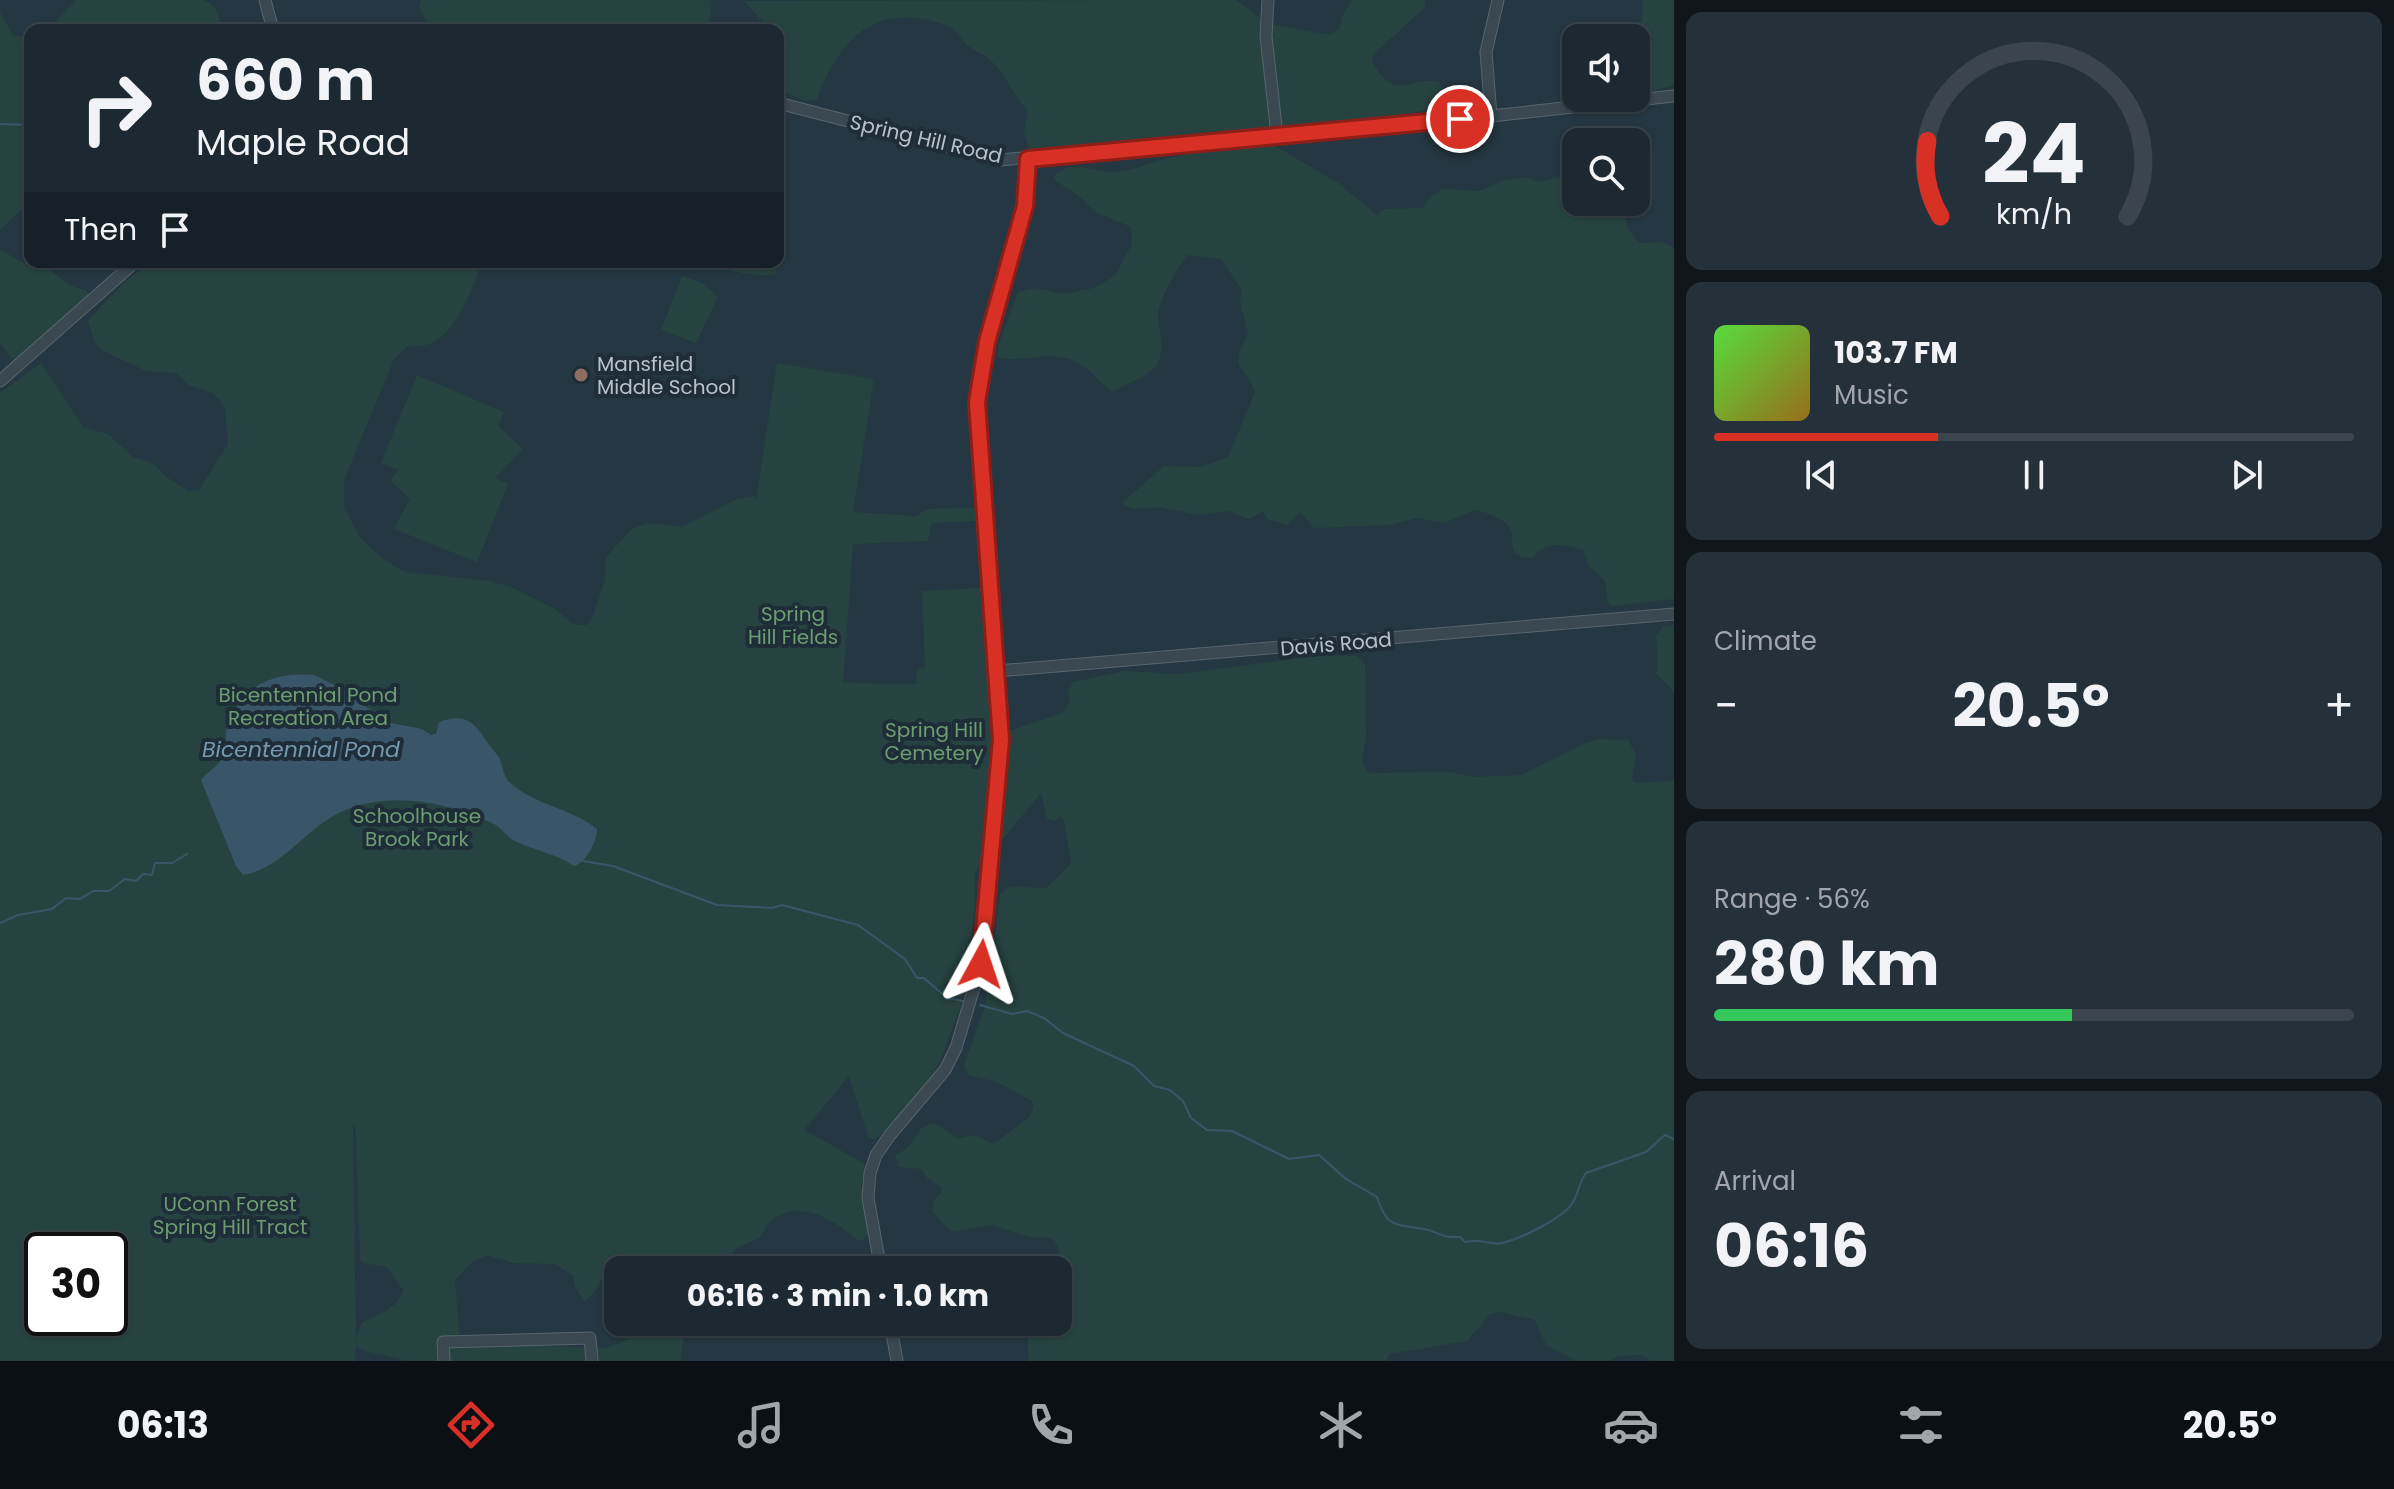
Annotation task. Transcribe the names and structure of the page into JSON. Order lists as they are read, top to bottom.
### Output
{
  "streets": {
    "street": ["Spring Hill Road", "Davis Road"]
  },
  "crossings": [
    ["Spring Hill Road", "Davis Road"]
  ],
  "water": ["Bicentennial Pond"],
  "parks": [
    "Spring Hill Fields",
    "Bicentennial Pond Recreation Area",
    "Spring Hill Cemetery",
    "Schoolhouse Brook Park",
    "UConn Forest Spring Hill Tract"
  ],
  "places": ["Mansfield Middle School"],
  "page": {
    "turn": ["660 m", "Maple Road"],
    "then": "Then",
    "song": ["103.7 FM", "Music"],
    "tile": [
      "Climate",
      ["Range · 56%", "280 km"],
      ["Arrival", "06:16"]
    ],
    "heat": ["−", "20.5°", "+"],
    "limit": "30",
    "trip": "06:16 · 3 min · 1.0 km",
    "tabs": ["06:13", "20.5°"],
    "gauge": ["24", "km/h"]
  }
}
